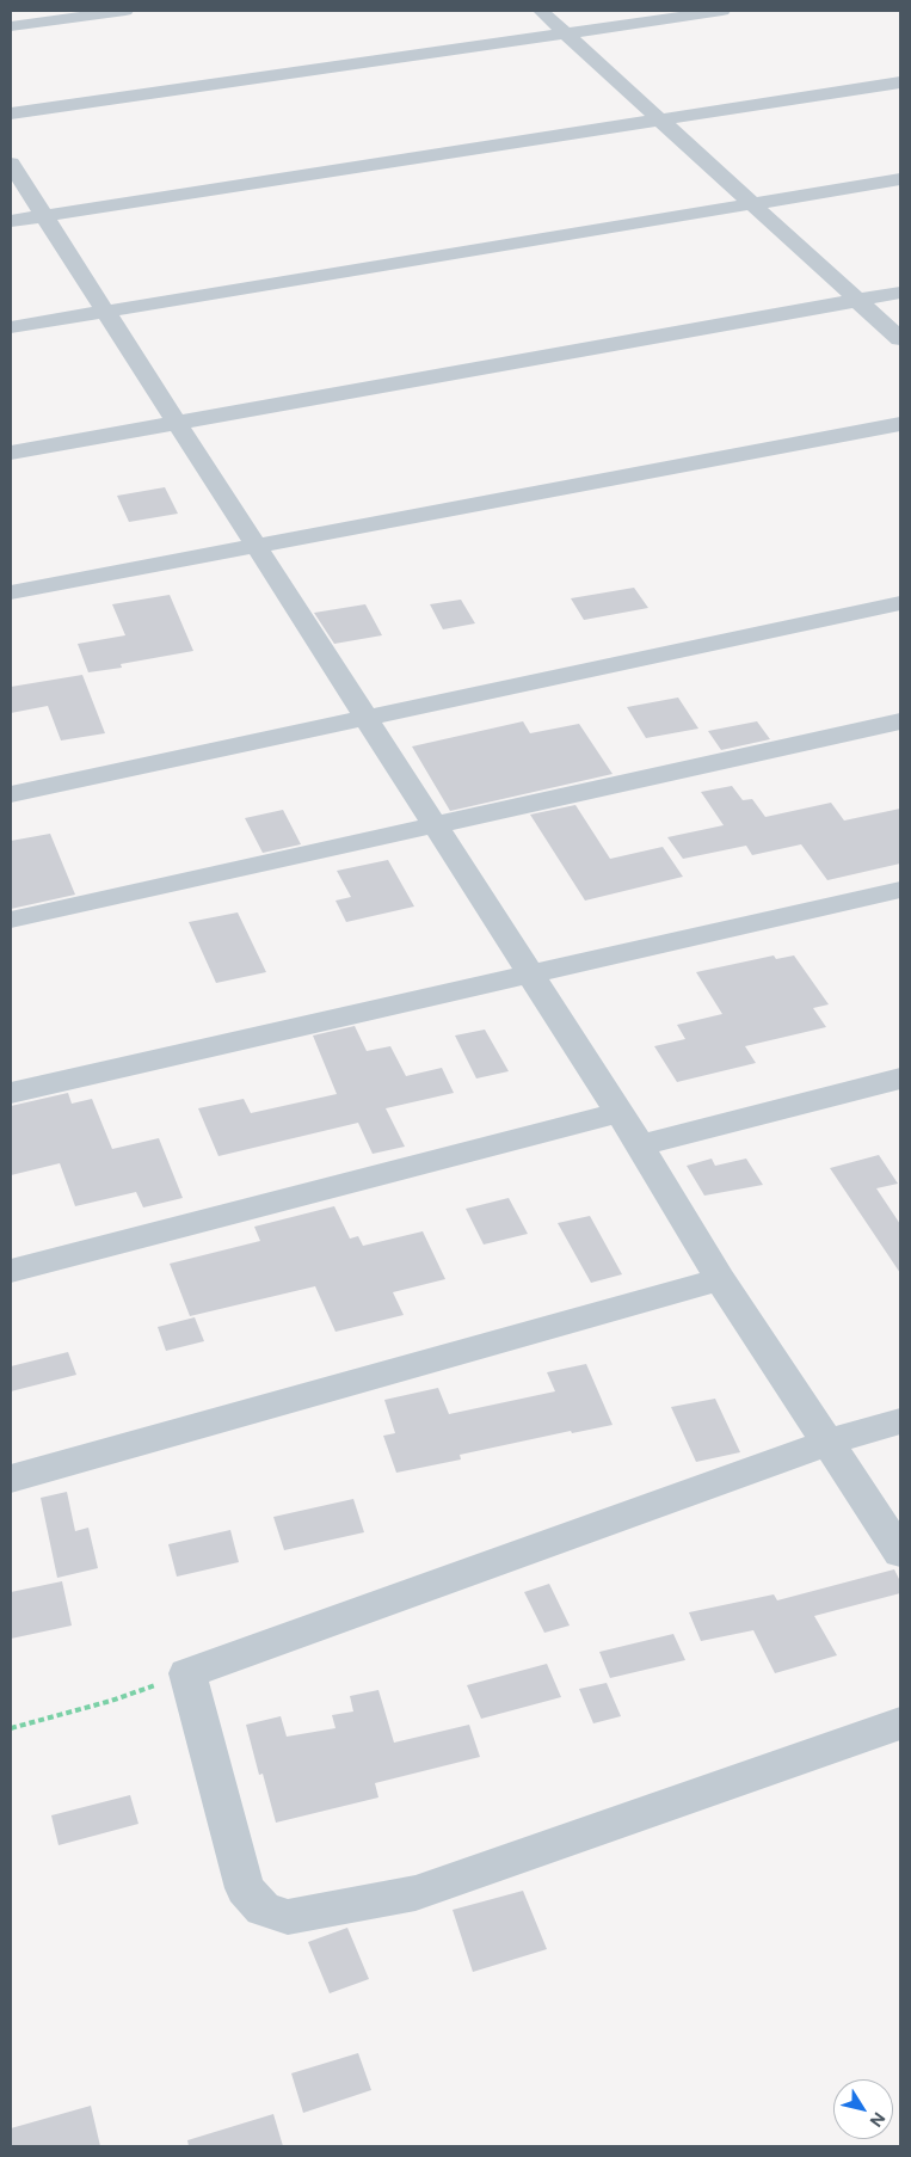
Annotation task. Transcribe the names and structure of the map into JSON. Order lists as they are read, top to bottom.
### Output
{
  "north": "bottom right"
}
